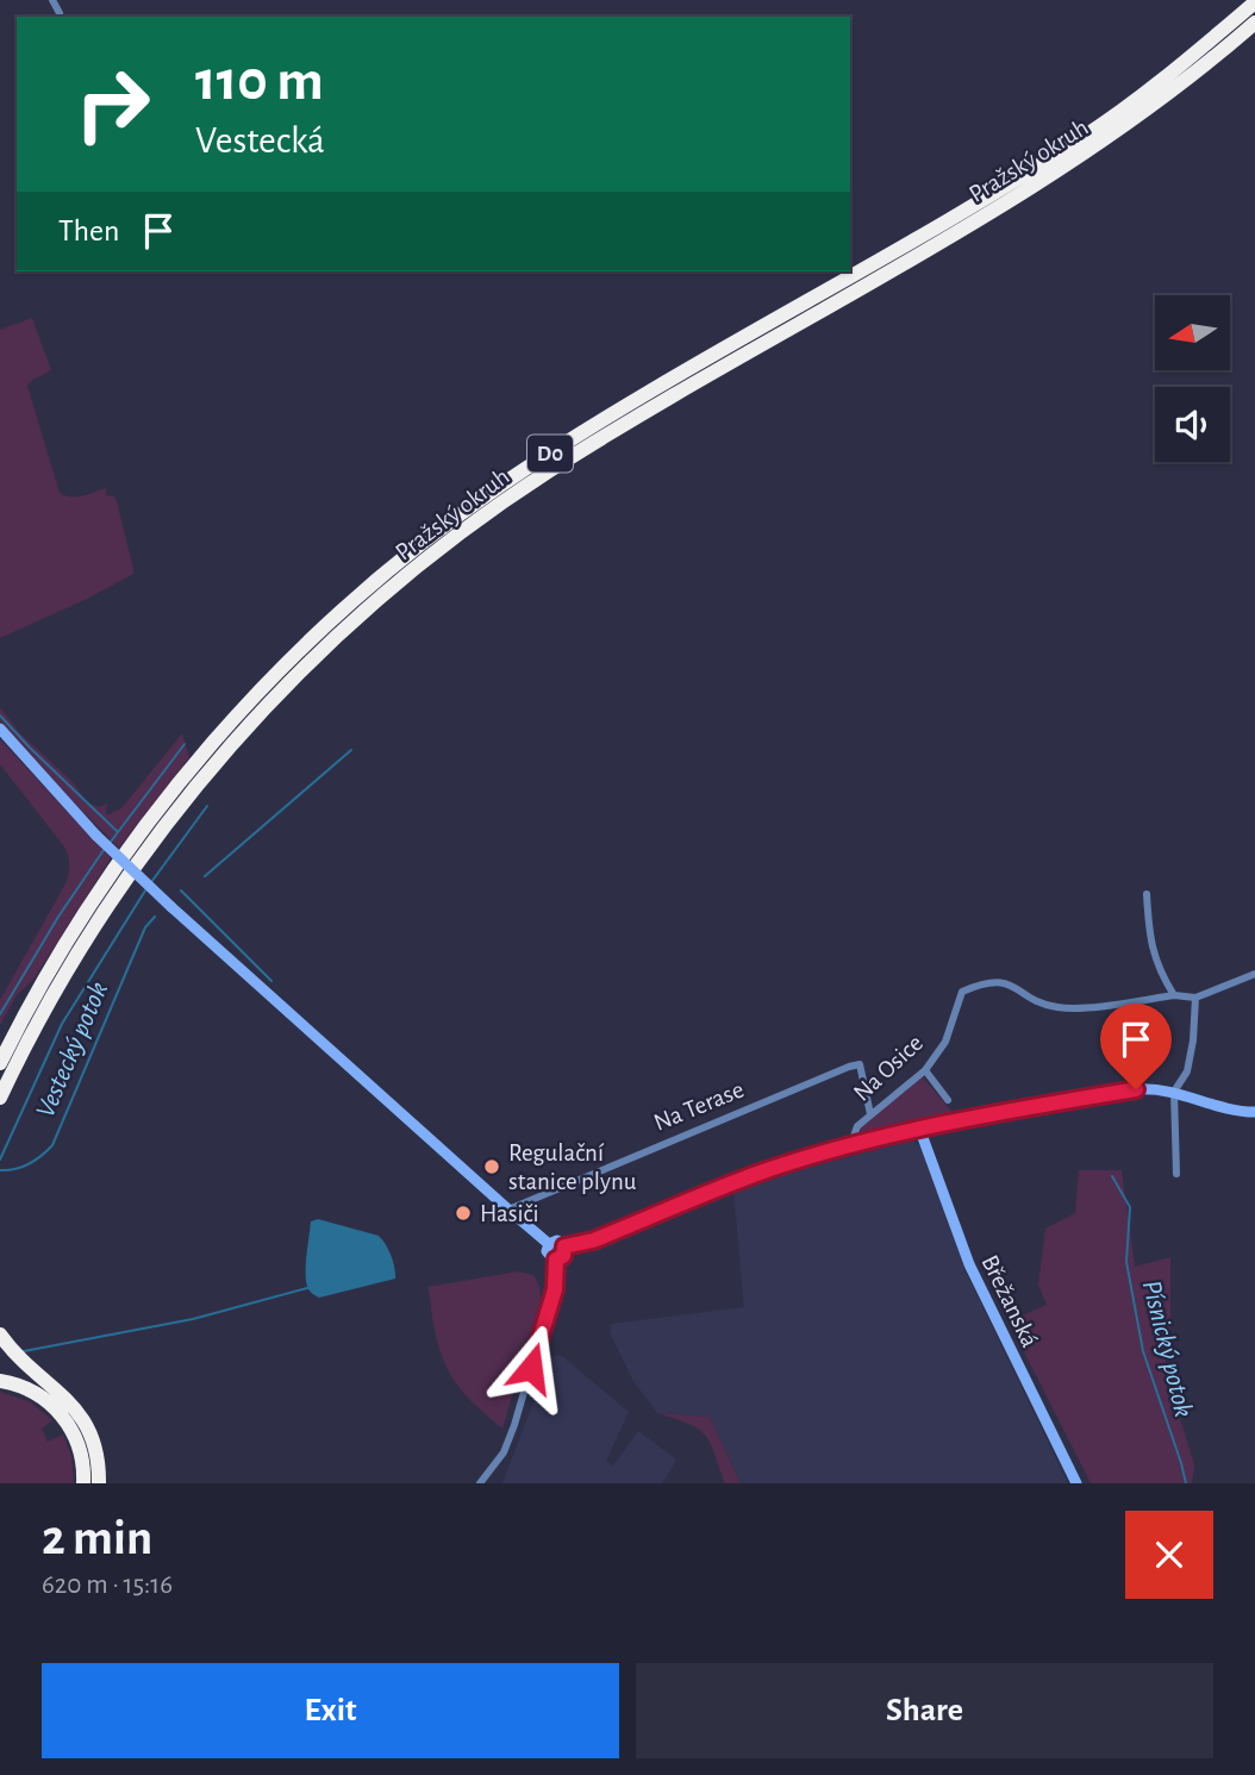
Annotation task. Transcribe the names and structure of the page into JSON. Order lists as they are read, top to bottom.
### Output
{
  "streets": {
    "highway": ["Pražský okruh", "D0"],
    "street": ["Na Osice", "Na Terase", "Břežanská"]
  },
  "crossings": [
    ["Na Osice", "Na Terase"]
  ],
  "water": ["Vestecký potok", "Písnický potok"],
  "places": ["Regulační stanice plynu", "Hasiči"],
  "north": "left",
  "page": {
    "turn": ["110 m", "Vestecká"],
    "then": "Then",
    "heading": ["2 min", "620 m · 15:16"],
    "buttons": ["Exit", "Share"]
  }
}
